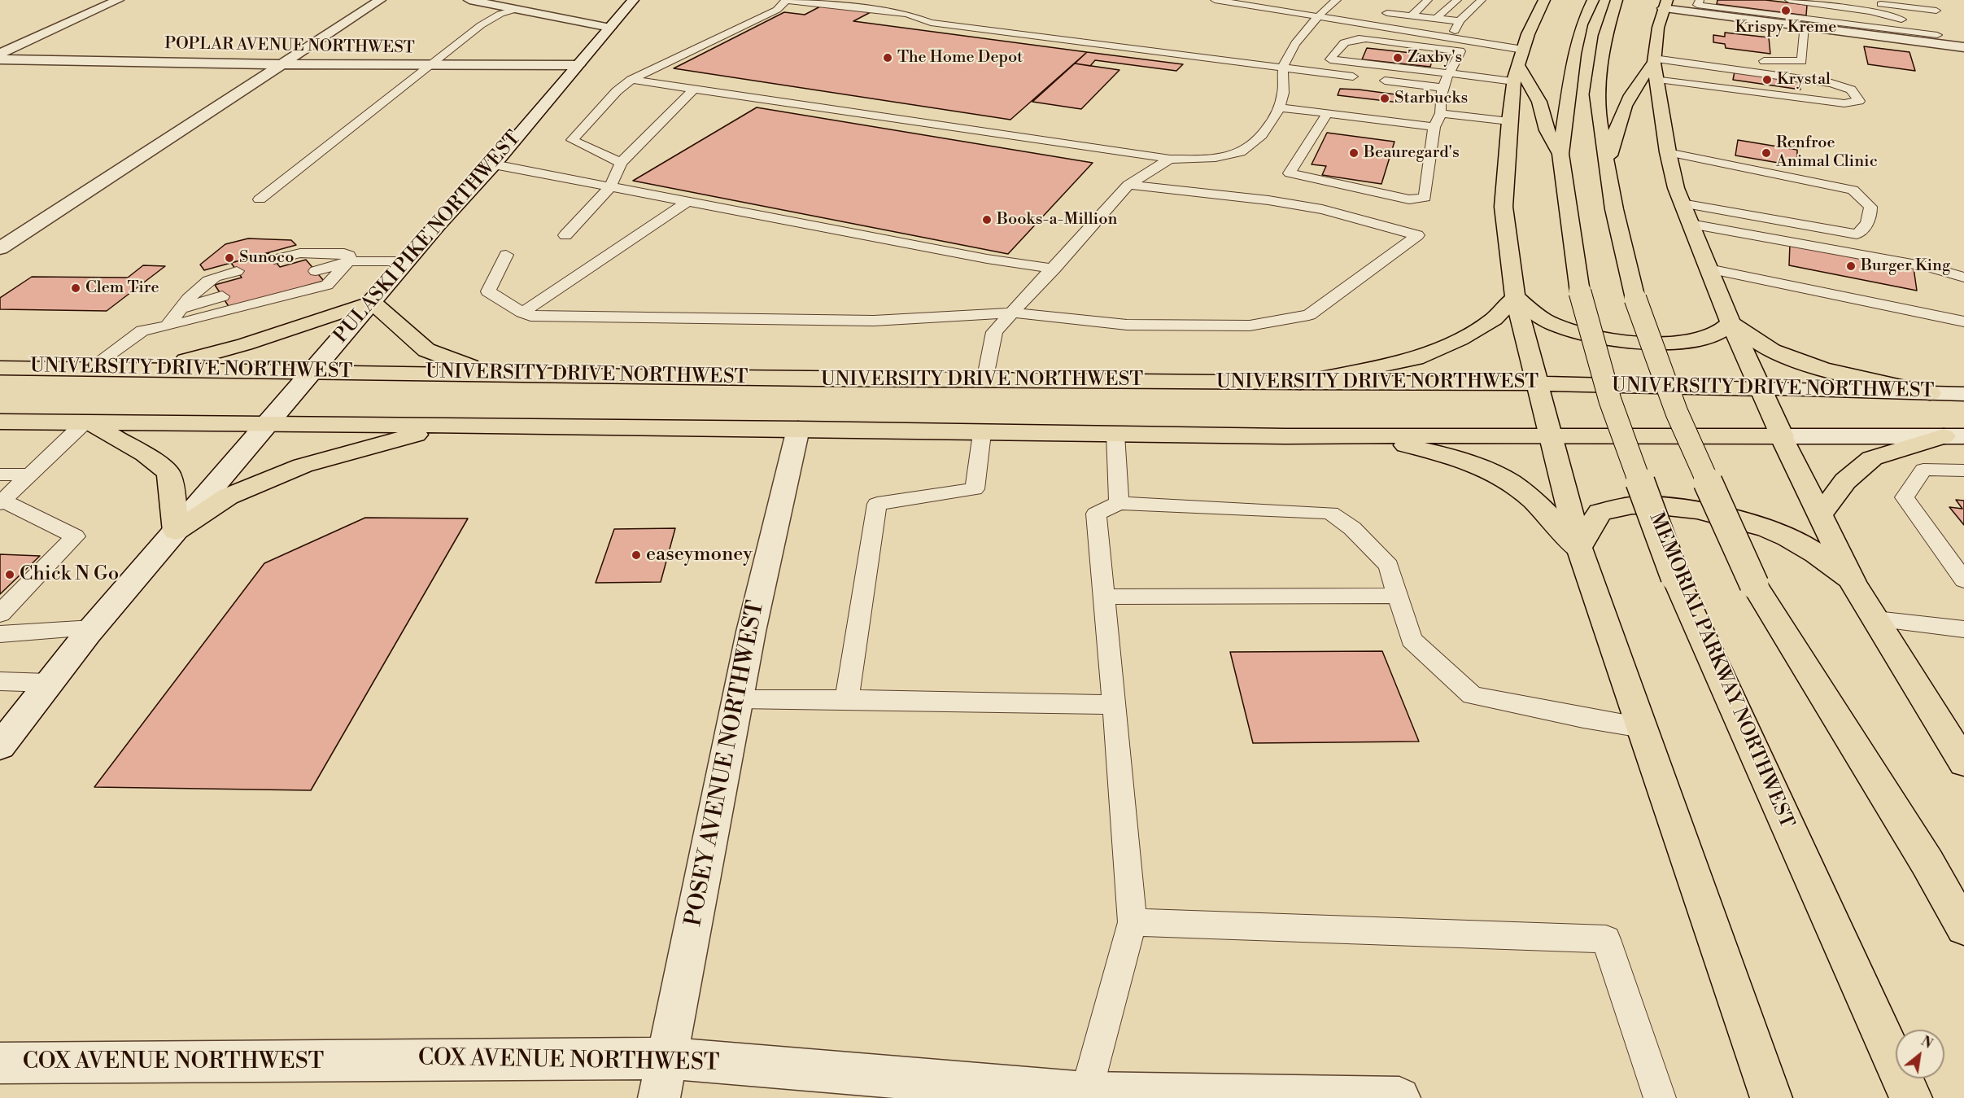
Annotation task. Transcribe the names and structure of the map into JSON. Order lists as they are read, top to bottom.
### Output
{
  "streets": {
    "main road": ["UNIVERSITY DRIVE NORTHWEST", "MEMORIAL PARKWAY NORTHWEST"],
    "street": [
      "POPLAR AVENUE NORTHWEST",
      "PULASKI PIKE NORTHWEST",
      "POSEY AVENUE NORTHWEST",
      "COX AVENUE NORTHWEST"
    ]
  },
  "crossings": [
    ["POPLAR AVENUE NORTHWEST", "PULASKI PIKE NORTHWEST"],
    ["PULASKI PIKE NORTHWEST", "UNIVERSITY DRIVE NORTHWEST"],
    ["POSEY AVENUE NORTHWEST", "COX AVENUE NORTHWEST"]
  ],
  "places": [
    "Krispy Kreme",
    "The Home Depot",
    "Zaxby's",
    "Krystal",
    "Starbucks",
    "Beauregard's",
    "Renfroe Animal Clinic",
    "Books-a-Million",
    "Sunoco",
    "Burger King",
    "Clem Tire",
    "easeymoney",
    "Chick N Go"
  ],
  "north": "top right"
}
